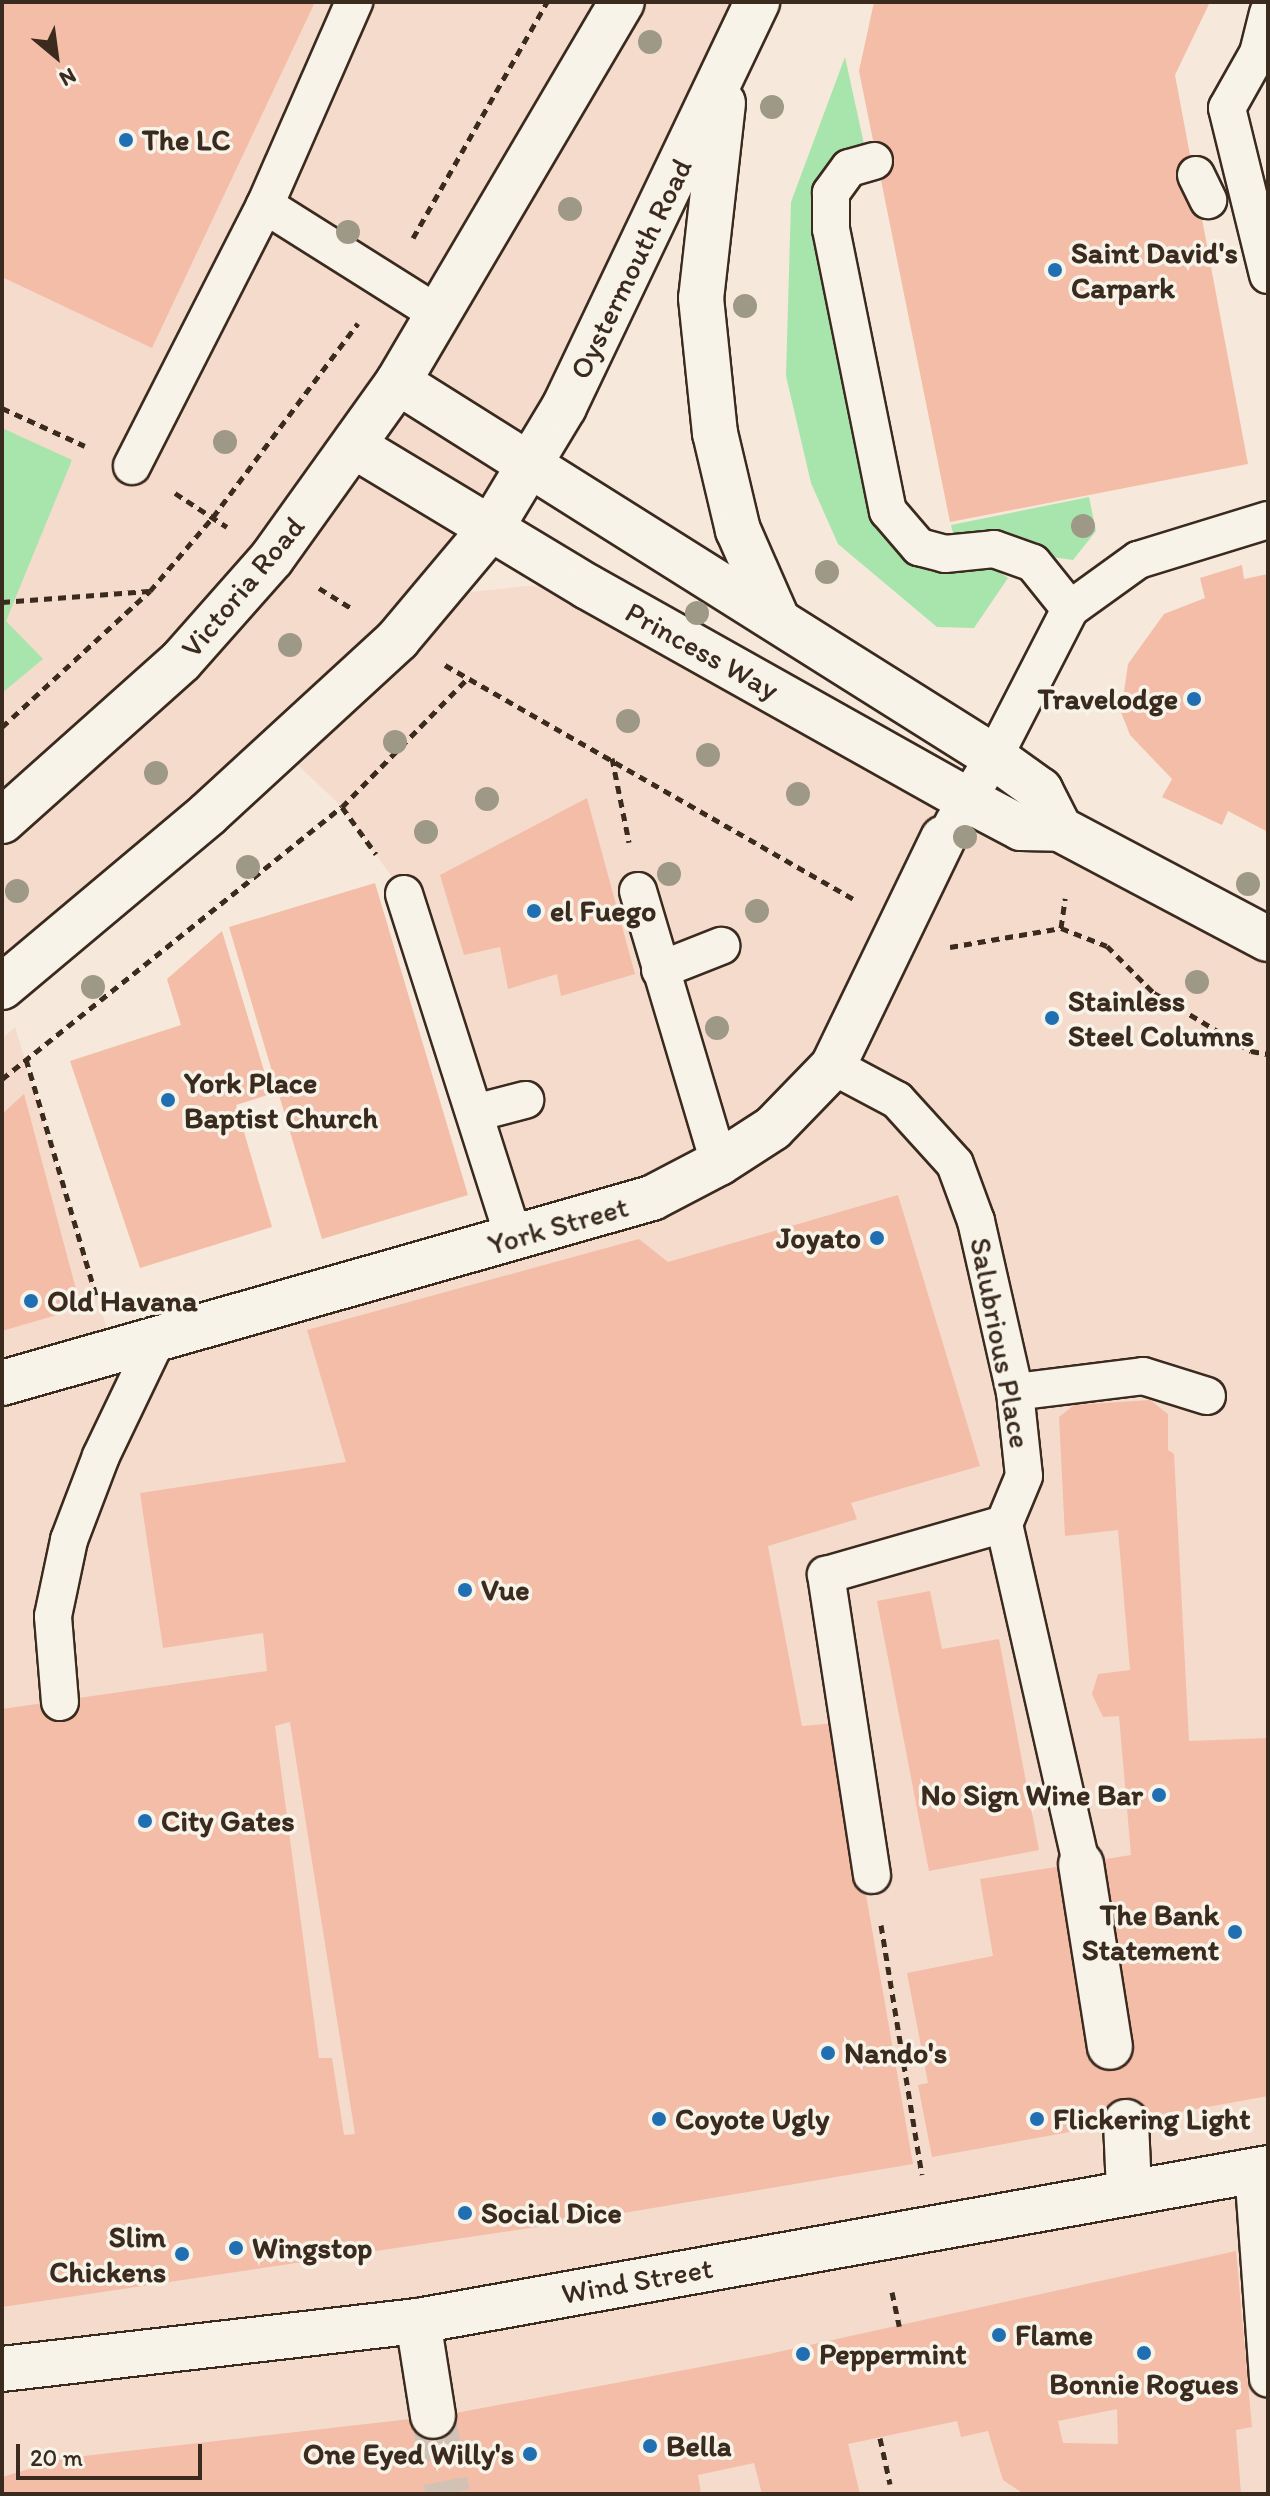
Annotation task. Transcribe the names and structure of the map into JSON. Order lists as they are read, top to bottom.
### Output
{
  "streets": {
    "street": [
      "Oystermouth Road",
      "Victoria Road",
      "Princess Way",
      "York Street",
      "Wind Street"
    ],
    "lane": ["Salubrious Place"]
  },
  "crossings": [
    ["Oystermouth Road", "Princess Way"],
    ["Victoria Road", "Princess Way"],
    ["York Street", "Salubrious Place"]
  ],
  "places": [
    "The LC",
    "Saint David's Carpark",
    "Travelodge",
    "el Fuego",
    "Stainless Steel Columns",
    "York Place Baptist Church",
    "Joyato",
    "Old Havana",
    "Vue",
    "No Sign Wine Bar",
    "City Gates",
    "The Bank Statement",
    "Nando's",
    "Coyote Ugly",
    "Flickering Light",
    "Social Dice",
    "Wingstop",
    "Slim Chickens",
    "Flame",
    "Bonnie Rogues",
    "Peppermint",
    "Bella",
    "One Eyed Willy's"
  ],
  "scale_bar": "20 m",
  "north": "bottom right"
}
